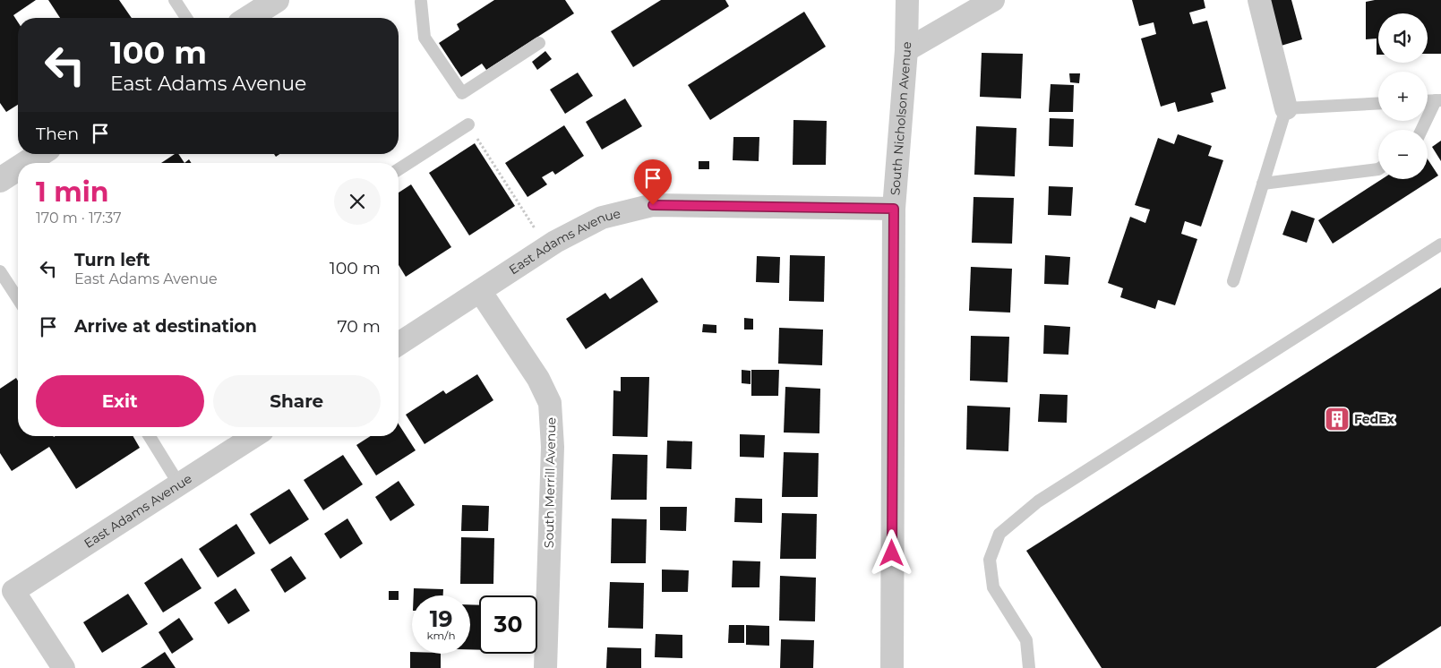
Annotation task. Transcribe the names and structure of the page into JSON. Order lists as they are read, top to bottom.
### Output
{
  "streets": {
    "street": ["South Nicholson Avenue", "East Adams Avenue", "South Merrill Avenue"]
  },
  "crossings": [
    ["South Nicholson Avenue", "East Adams Avenue"],
    ["East Adams Avenue", "South Merrill Avenue"]
  ],
  "places": {
    "building": ["FedEx"]
  },
  "page": {
    "map_buttons": ["+", "−"],
    "turn": ["100 m", "East Adams Avenue"],
    "then": "Then",
    "heading": ["1 min", "170 m · 17:37"],
    "list": [
      {
        "name": "Turn left",
        "note": "East Adams Avenue",
        "value": "100 m"
      },
      {
        "name": "Arrive at destination",
        "value": "70 m"
      }
    ],
    "buttons": ["Exit", "Share"],
    "speed": "19 km/h",
    "limit": "30"
  }
}
